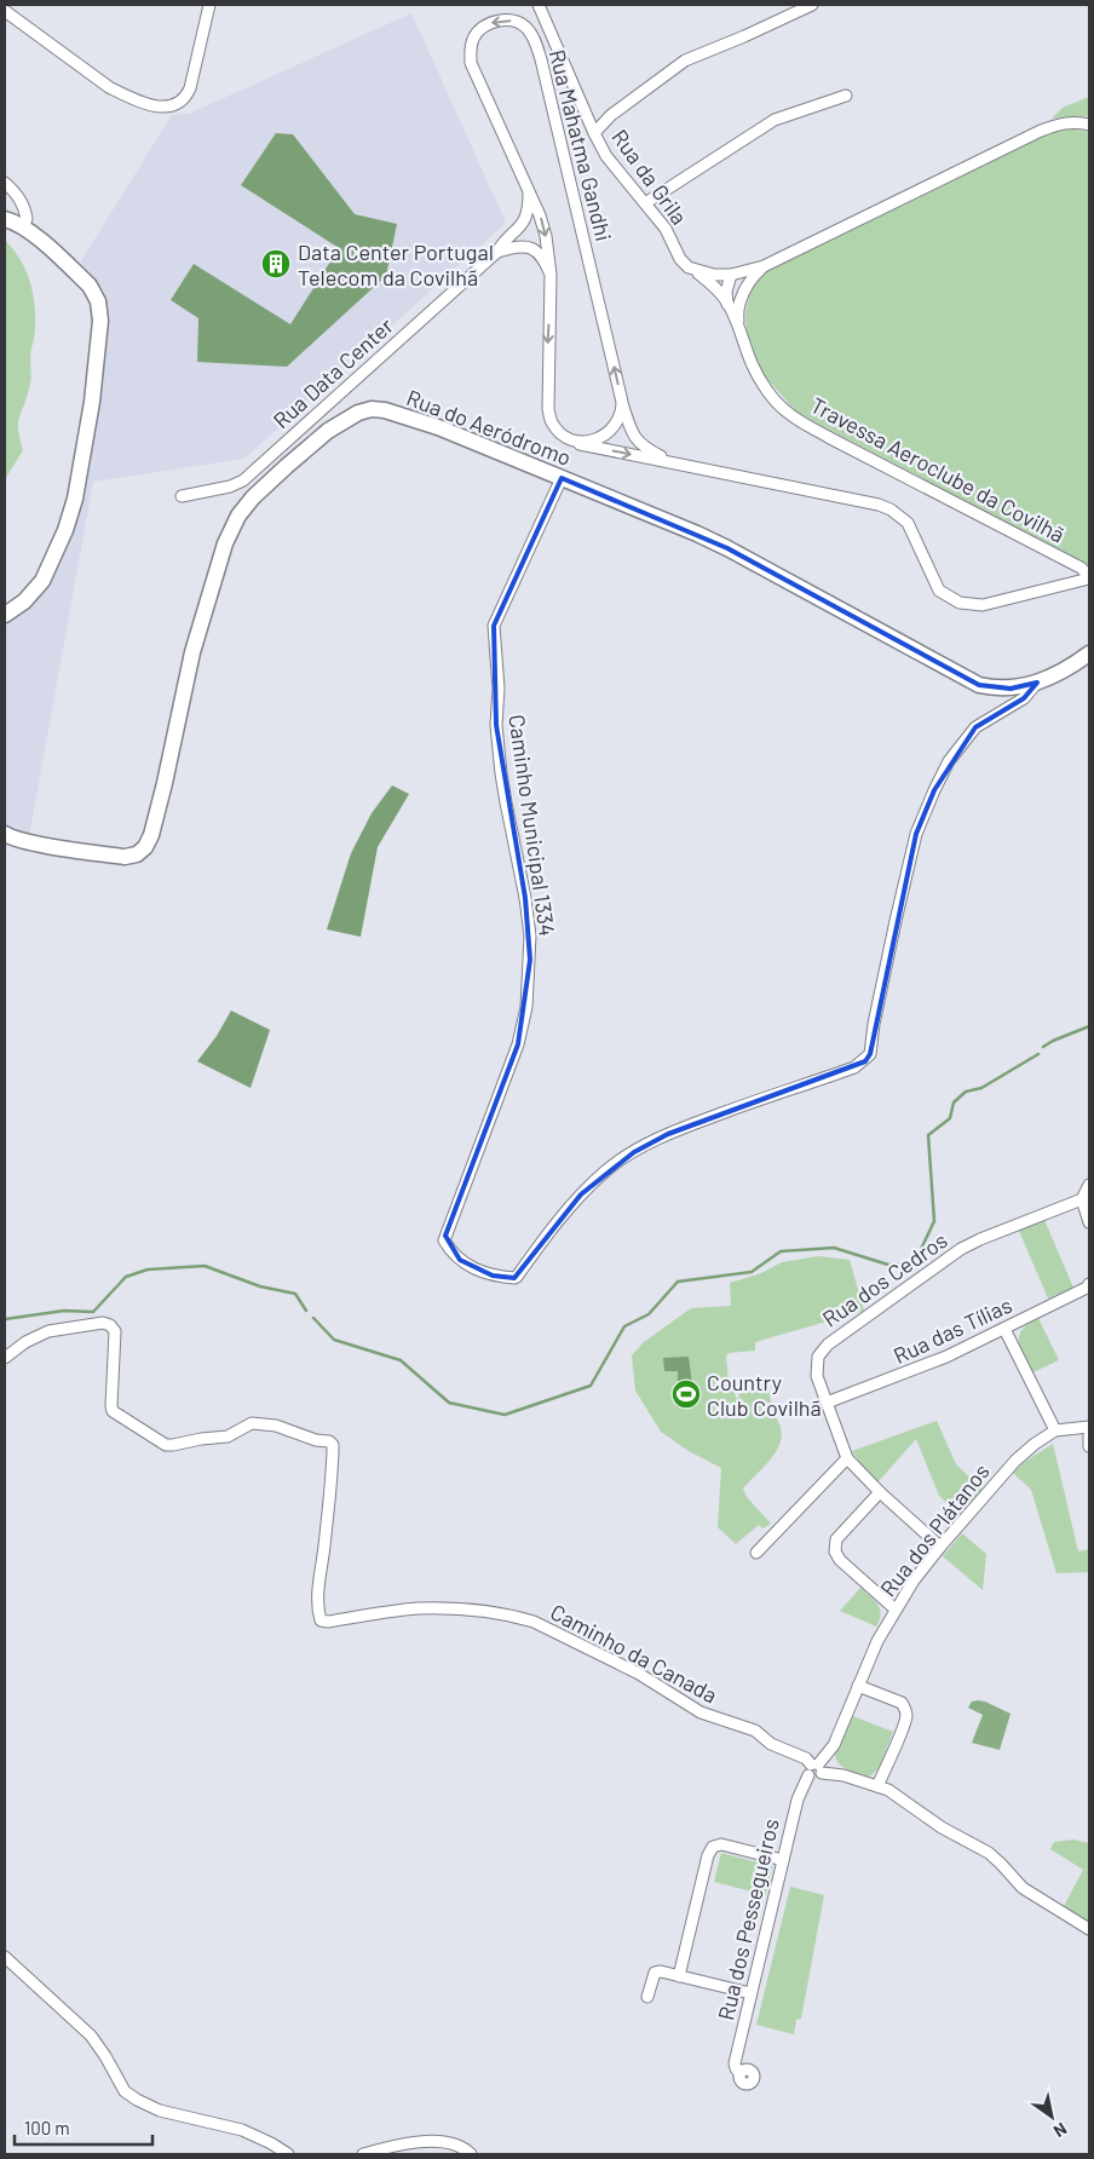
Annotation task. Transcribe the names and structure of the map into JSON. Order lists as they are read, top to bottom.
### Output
{
  "streets": {
    "main road": ["Rua do Aeródromo"],
    "street": [
      "Rua Mahatma Gandhi",
      "Rua da Grila",
      "Rua Data Center",
      "Travessa Aeroclube da Covilhã",
      "Caminho Municipal 1334",
      "Rua dos Cedros",
      "Rua das Tílias",
      "Rua dos Plátanos",
      "Caminho da Canada",
      "Rua dos Pessegueiros"
    ]
  },
  "crossings": [
    ["Rua Mahatma Gandhi", "Rua Data Center"],
    ["Rua Mahatma Gandhi", "Travessa Aeroclube da Covilhã"],
    ["Rua da Grila", "Travessa Aeroclube da Covilhã"],
    ["Rua do Aeródromo", "Caminho Municipal 1334"],
    ["Rua dos Cedros", "Rua das Tílias"],
    ["Rua dos Cedros", "Rua dos Plátanos"],
    ["Rua dos Plátanos", "Caminho da Canada"],
    ["Rua dos Plátanos", "Rua dos Pessegueiros"],
    ["Caminho da Canada", "Rua dos Pessegueiros"]
  ],
  "places": {
    "building": ["Data Center Portugal Telecom da Covilhã"],
    "sports": ["Country Club Covilhã"]
  },
  "scale_bar": "100 m",
  "north": "bottom right"
}
